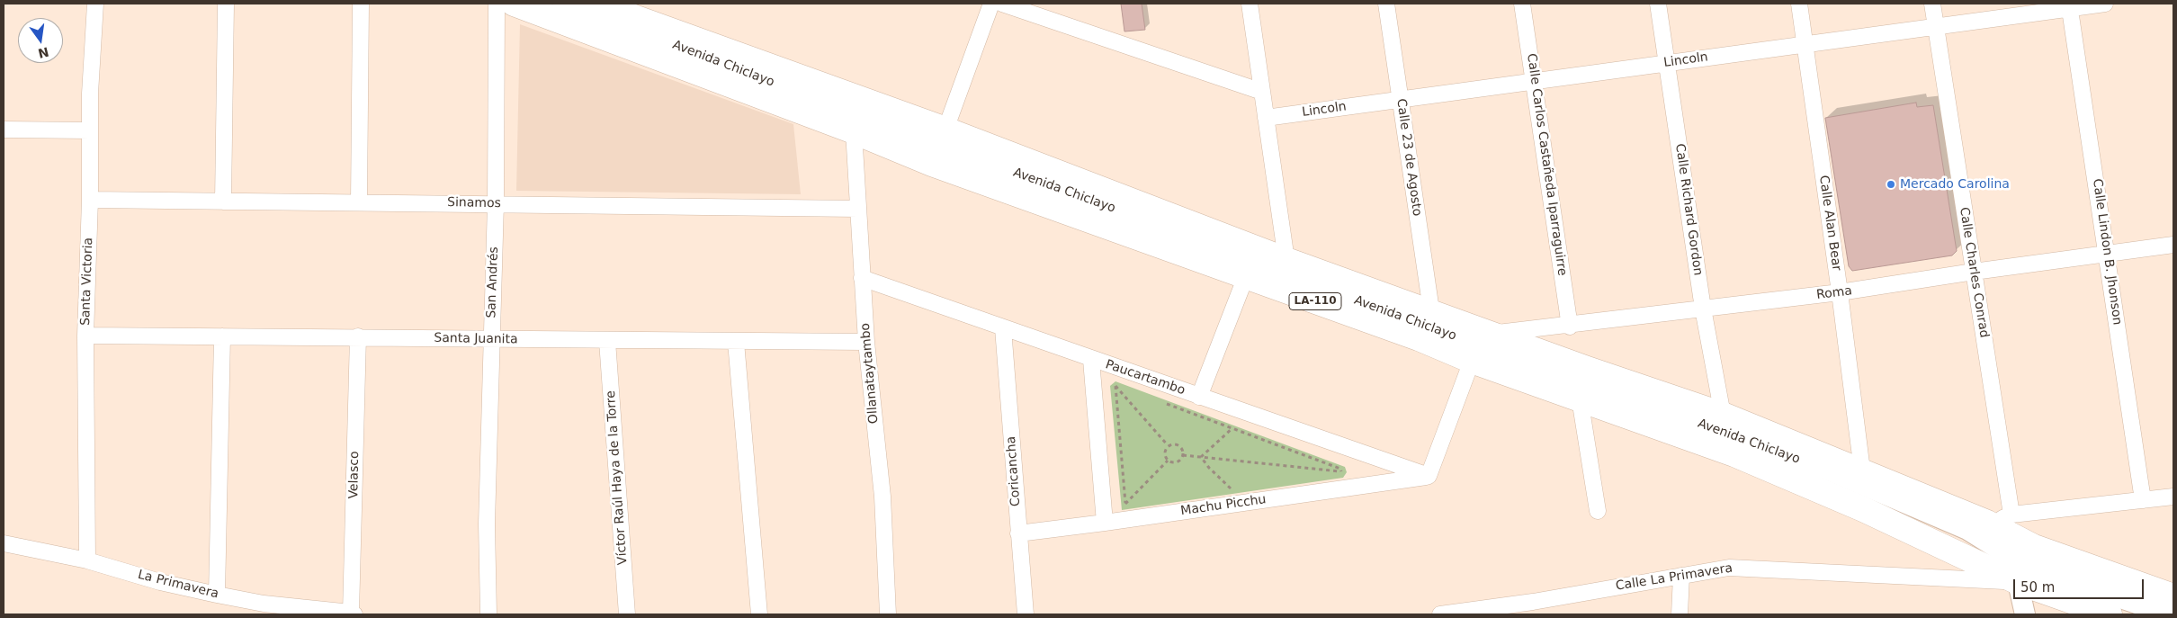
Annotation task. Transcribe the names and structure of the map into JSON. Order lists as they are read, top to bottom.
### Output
{
  "streets": {
    "main road": ["Avenida Chiclayo", "LA-110"],
    "street": [
      "Lincoln",
      "Calle 23 de Agosto",
      "Calle Carlos Castañeda Iparraguirre",
      "Sinamos",
      "Calle Richard Gordon",
      "Calle Alan Bear",
      "Calle Lindon B. Jhonson",
      "Calle Charles Conrad",
      "Santa Victoria",
      "San Andrés",
      "Roma",
      "Santa Juanita",
      "Ollanataytambo",
      "Paucartambo",
      "Coricancha",
      "Velasco",
      "Víctor Raúl Haya de la Torre",
      "Machu Picchu",
      "Calle La Primavera",
      "La Primavera"
    ]
  },
  "crossings": [
    ["Lincoln", "Calle 23 de Agosto"],
    ["Lincoln", "Calle Carlos Castañeda Iparraguirre"],
    ["Lincoln", "Calle Richard Gordon"],
    ["Lincoln", "Calle Alan Bear"],
    ["Lincoln", "Calle Lindon B. Jhonson"],
    ["Lincoln", "Calle Charles Conrad"],
    ["Avenida Chiclayo", "Calle 23 de Agosto"],
    ["Avenida Chiclayo", "Calle Richard Gordon"],
    ["Avenida Chiclayo", "Calle Alan Bear"],
    ["Avenida Chiclayo", "Roma"],
    ["Avenida Chiclayo", "Ollanataytambo"],
    ["Avenida Chiclayo", "Calle La Primavera"],
    ["Calle Carlos Castañeda Iparraguirre", "Roma"],
    ["Sinamos", "Santa Victoria"],
    ["Sinamos", "San Andrés"],
    ["Sinamos", "Ollanataytambo"],
    ["Calle Richard Gordon", "Roma"],
    ["Calle Alan Bear", "Roma"],
    ["Calle Lindon B. Jhonson", "Roma"],
    ["Calle Charles Conrad", "Roma"],
    ["Santa Victoria", "Santa Juanita"],
    ["Santa Victoria", "La Primavera"],
    ["San Andrés", "Santa Juanita"],
    ["Santa Juanita", "Ollanataytambo"],
    ["Santa Juanita", "Velasco"],
    ["Santa Juanita", "Víctor Raúl Haya de la Torre"],
    ["Ollanataytambo", "Paucartambo"],
    ["Paucartambo", "Coricancha"],
    ["Paucartambo", "Machu Picchu"],
    ["Coricancha", "Machu Picchu"],
    ["Velasco", "La Primavera"]
  ],
  "places": ["Mercado Carolina"],
  "scale_bar": "50 m",
  "north": "bottom"
}
